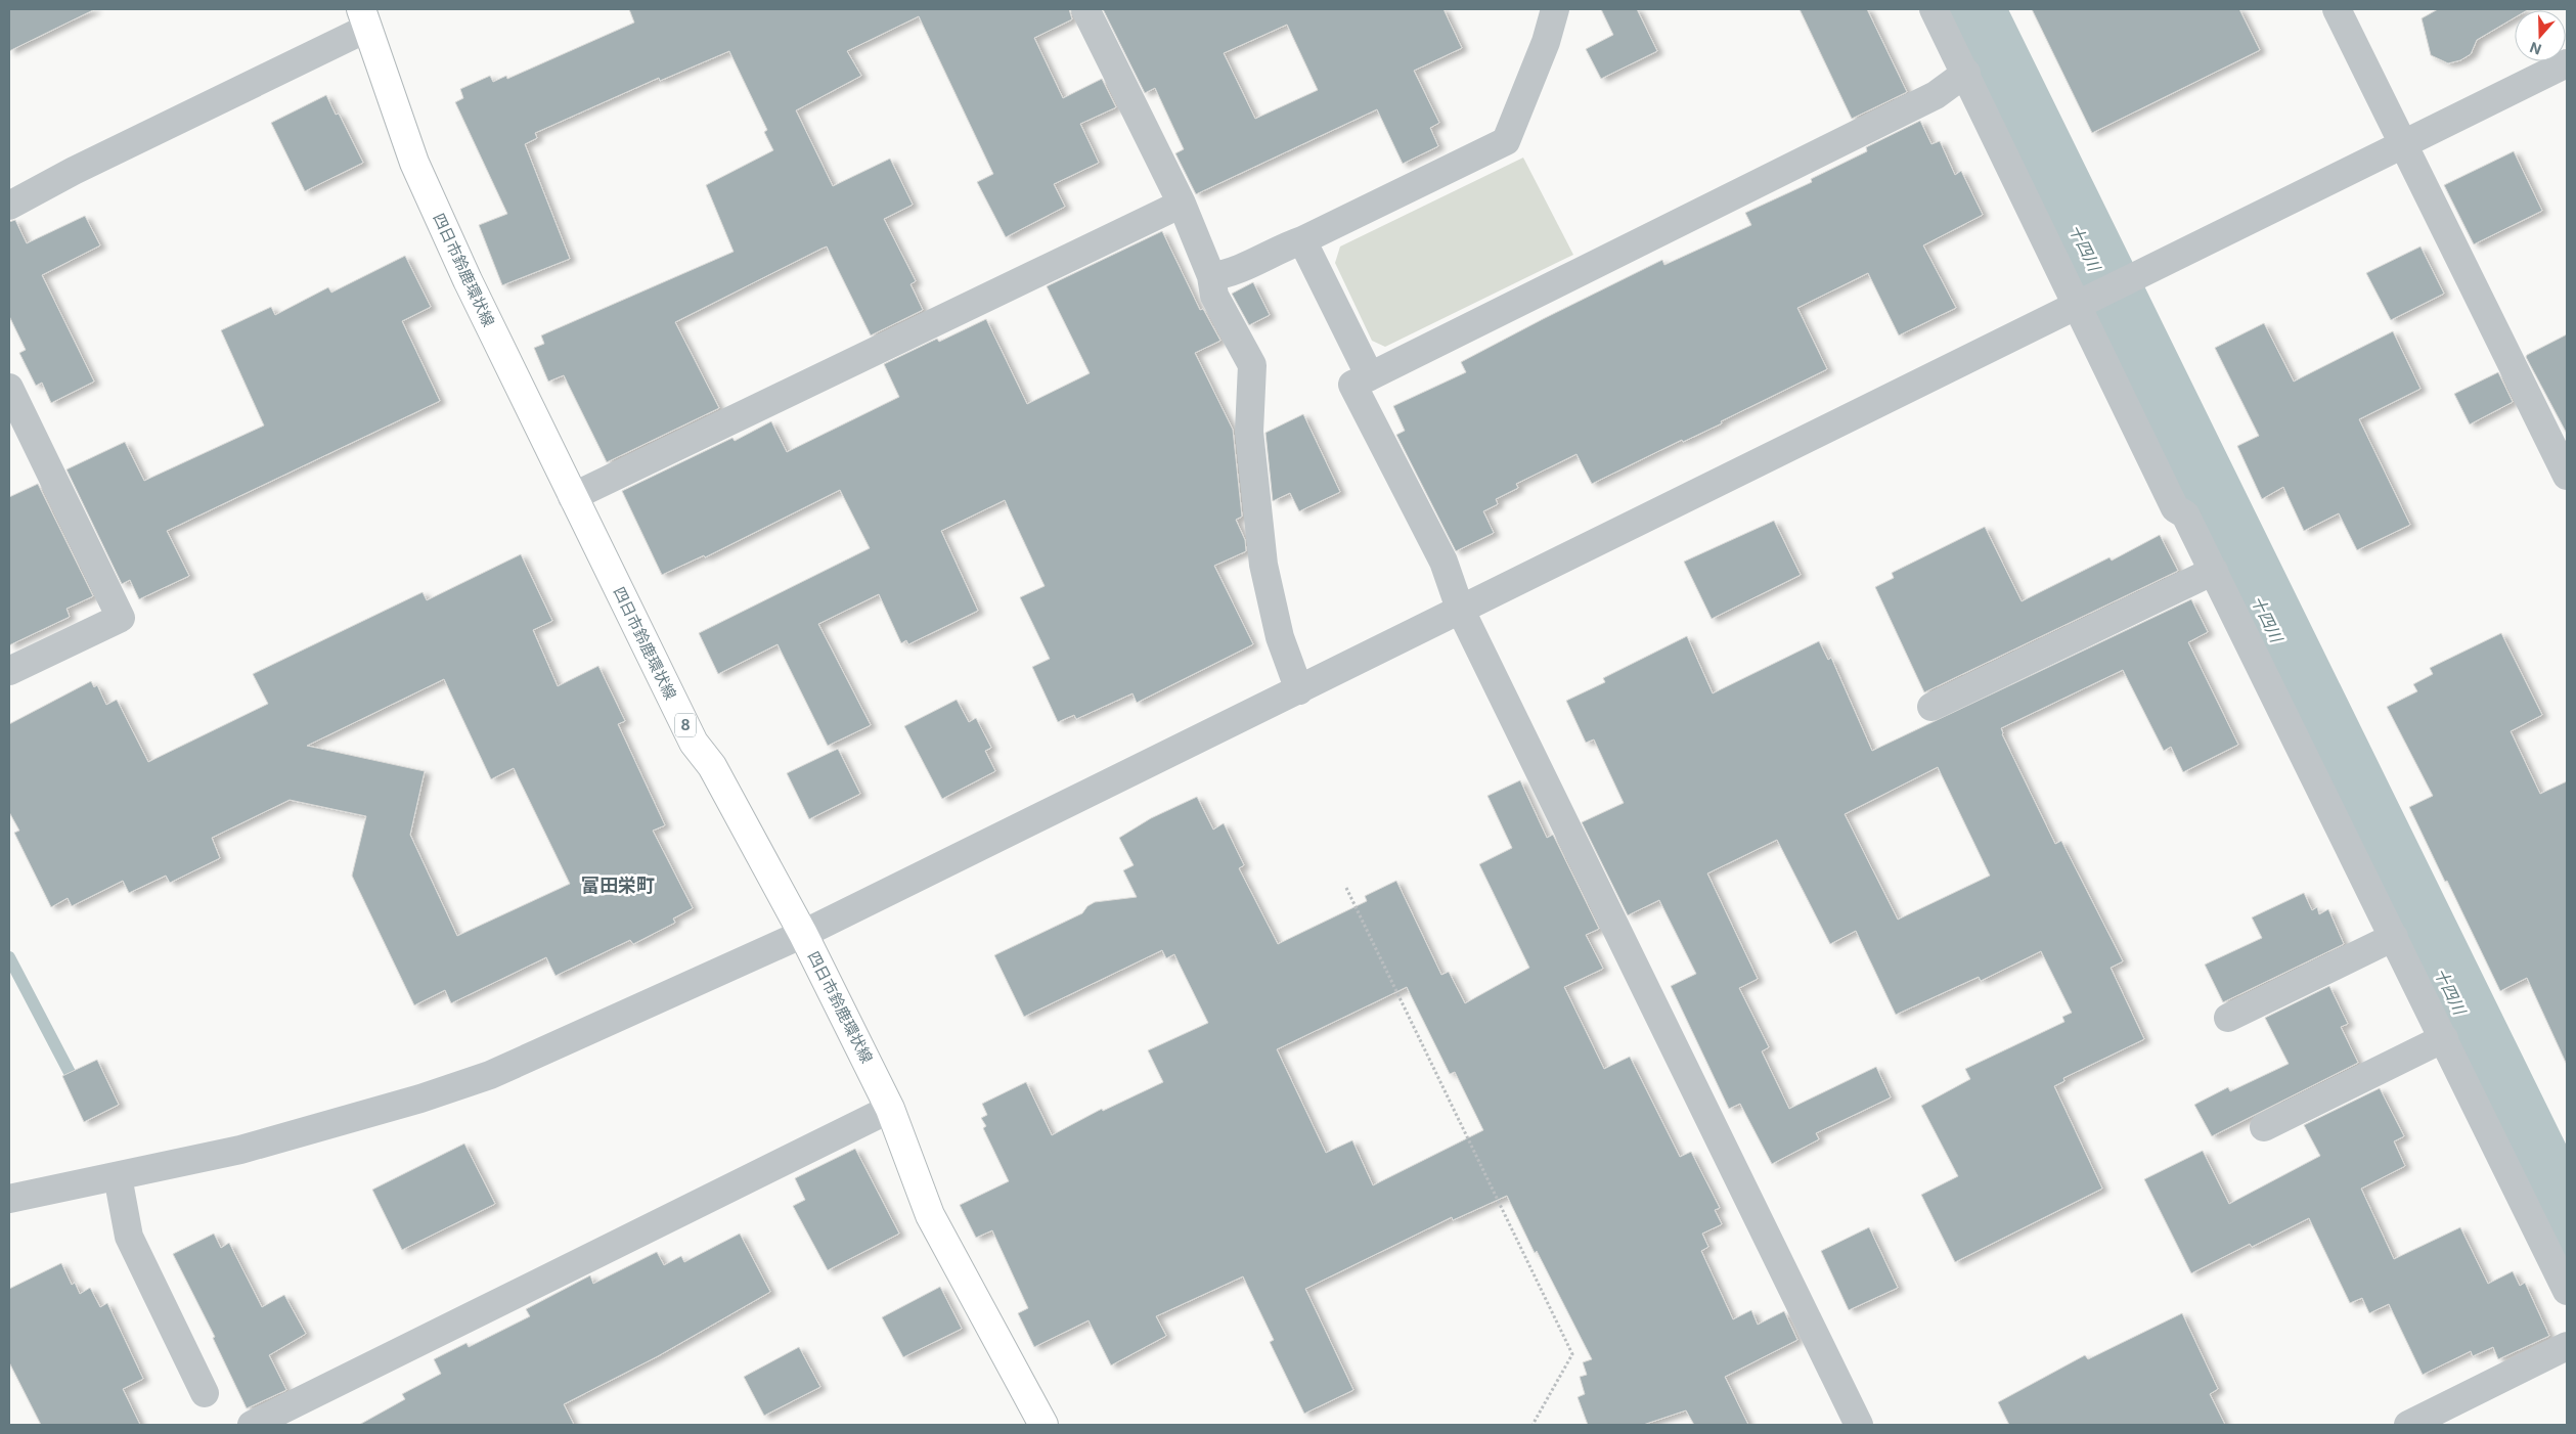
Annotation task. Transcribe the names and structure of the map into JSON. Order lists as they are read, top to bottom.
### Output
{
  "streets": {
    "main road": ["四日市鈴鹿環状線", "8"]
  },
  "districts": ["富田栄町"],
  "water": ["十四川"],
  "north": "bottom"
}
